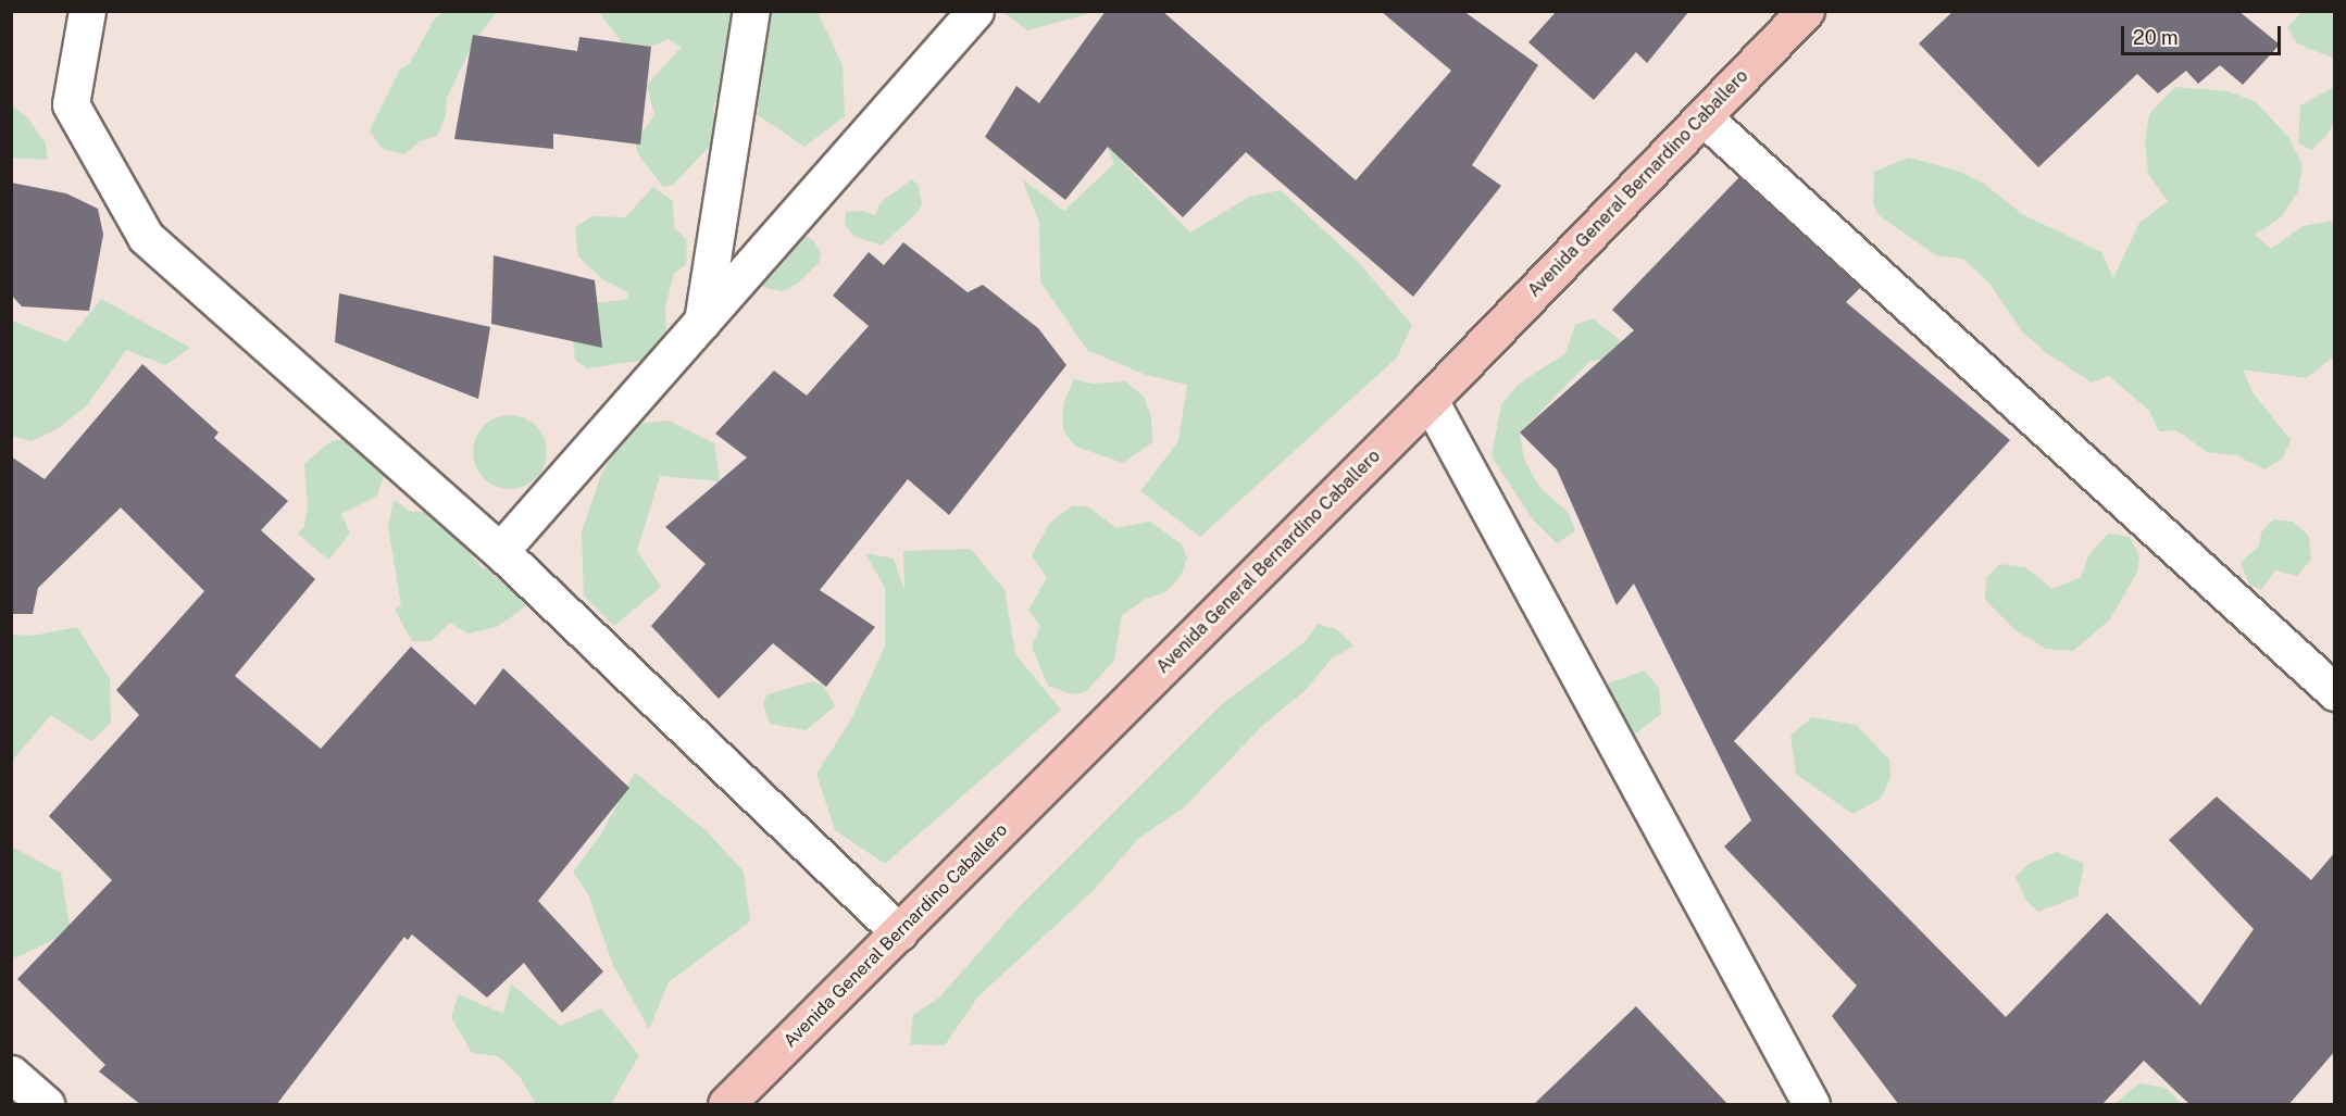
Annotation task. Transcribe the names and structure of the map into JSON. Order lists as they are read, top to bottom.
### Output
{
  "streets": {
    "main road": ["Avenida General Bernardino Caballero"]
  },
  "scale_bar": "20 m"
}
